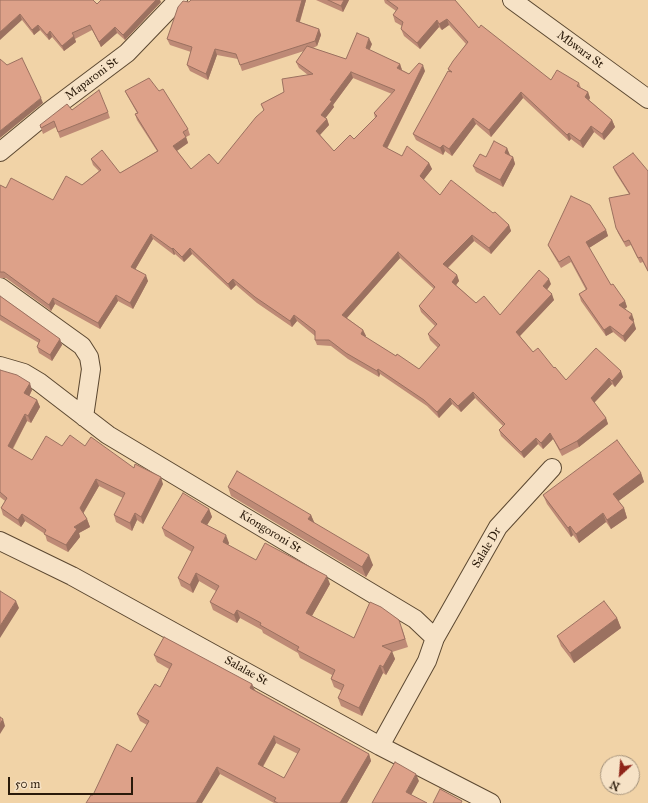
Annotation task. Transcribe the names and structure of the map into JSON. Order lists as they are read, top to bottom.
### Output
{
  "streets": {
    "street": [
      "Mbwara St",
      "Maparoni St",
      "Kiongoroni St",
      "Salale Dr",
      "Salalae St"
    ]
  },
  "crossings": [
    ["Kiongoroni St", "Salale Dr"]
  ],
  "scale_bar": "50 m",
  "north": "bottom left"
}
